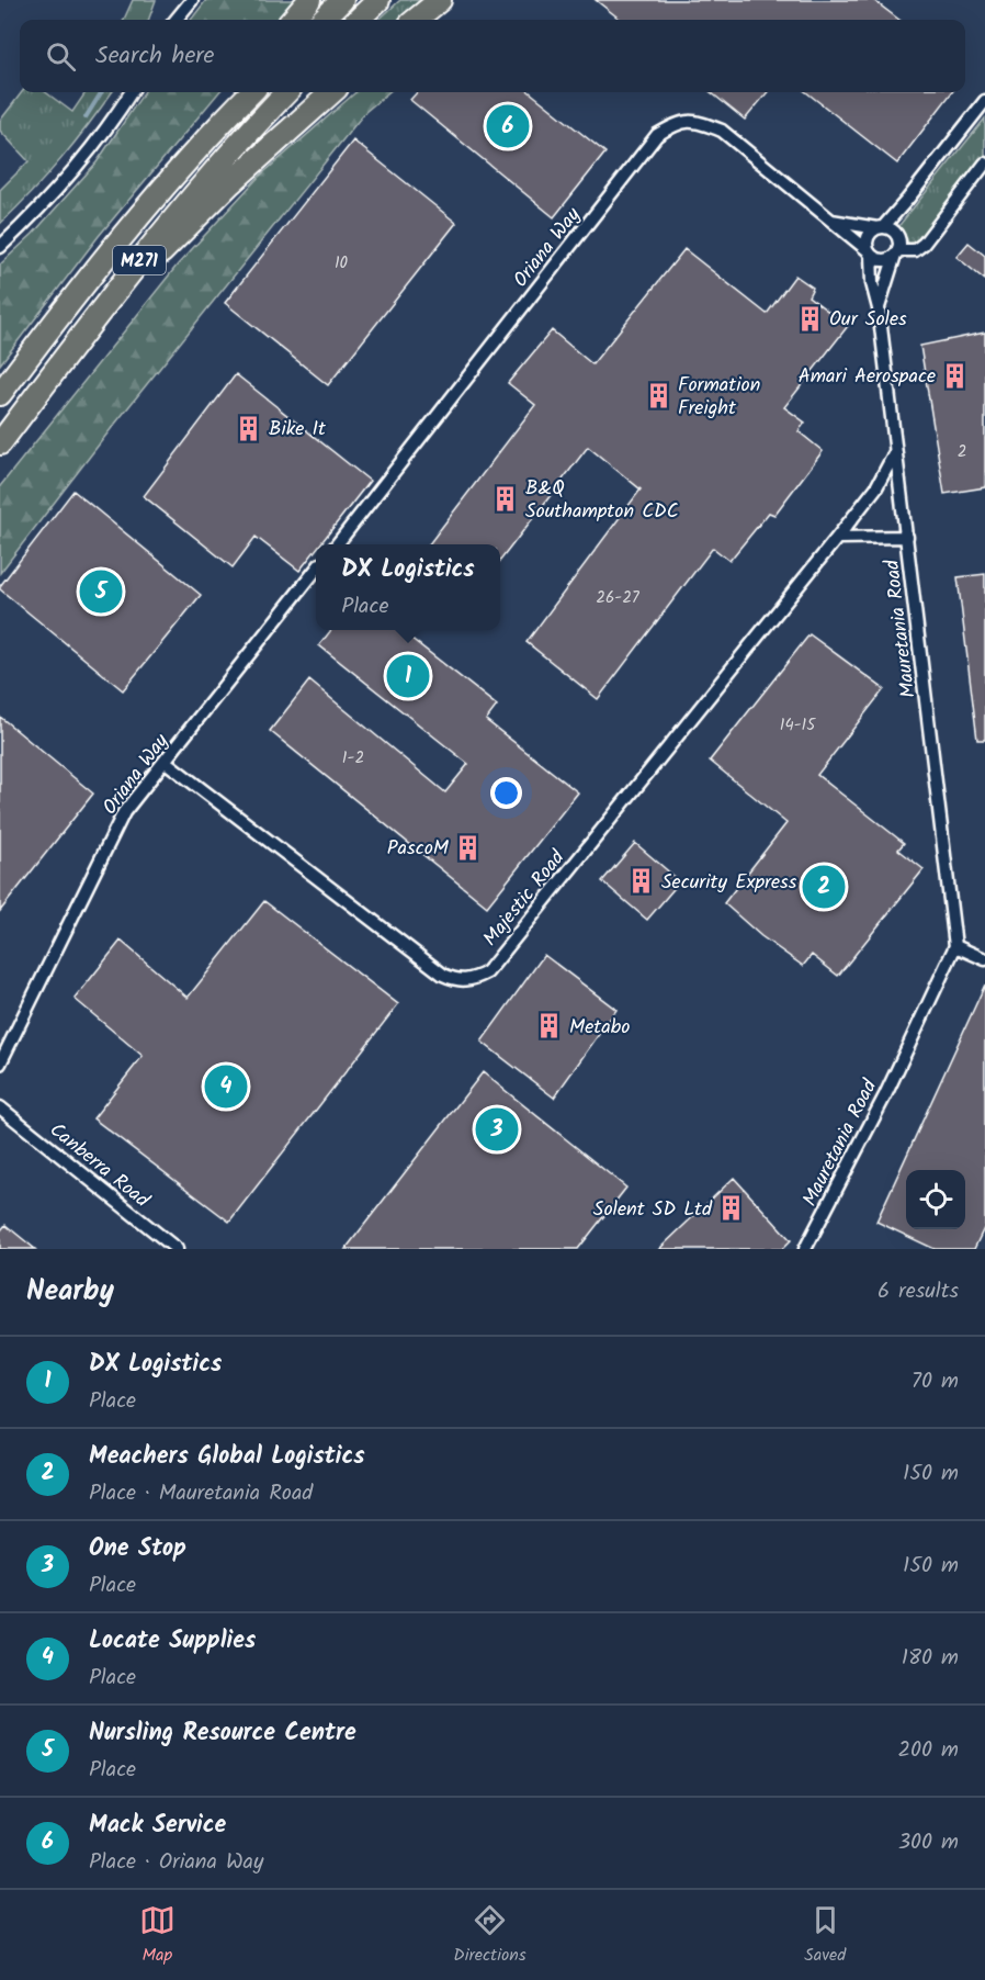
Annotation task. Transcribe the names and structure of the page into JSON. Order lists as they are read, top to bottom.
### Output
{
  "streets": {
    "highway": ["M271"],
    "street": [
      "Oriana Way",
      "Mauretania Road",
      "Majestic Road",
      "Canberra Road"
    ]
  },
  "crossings": [
    ["Oriana Way", "Mauretania Road"],
    ["Oriana Way", "Majestic Road"],
    ["Mauretania Road", "Majestic Road"]
  ],
  "places": {
    "building": [
      "Our Soles",
      "Amari Aerospace",
      "Formation Freight",
      "Bike It",
      "B&Q Southampton CDC",
      "PascoM",
      "Security Express",
      "Metabo",
      "Solent SD Ltd"
    ]
  },
  "house_numbers": [
    "10",
    "2",
    "26-27",
    "14-15",
    "1-2"
  ],
  "page": {
    "search": "Search here",
    "pins": [
      "6",
      "5",
      "1",
      "2",
      "4",
      "3"
    ],
    "popup": ["DX Logistics", "Place"],
    "heading": ["Nearby", "6 results"],
    "list": [
      {
        "mark": "1",
        "name": "DX Logistics",
        "note": "Place",
        "value": "70 m"
      },
      {
        "mark": "2",
        "name": "Meachers Global Logistics",
        "note": "Place · Mauretania Road",
        "value": "150 m"
      },
      {
        "mark": "3",
        "name": "One Stop",
        "note": "Place",
        "value": "150 m"
      },
      {
        "mark": "4",
        "name": "Locate Supplies",
        "note": "Place",
        "value": "180 m"
      },
      {
        "mark": "5",
        "name": "Nursling Resource Centre",
        "note": "Place",
        "value": "200 m"
      },
      {
        "mark": "6",
        "name": "Mack Service",
        "note": "Place · Oriana Way",
        "value": "300 m"
      }
    ],
    "nav": ["Map", "Directions", "Saved"]
  }
}
